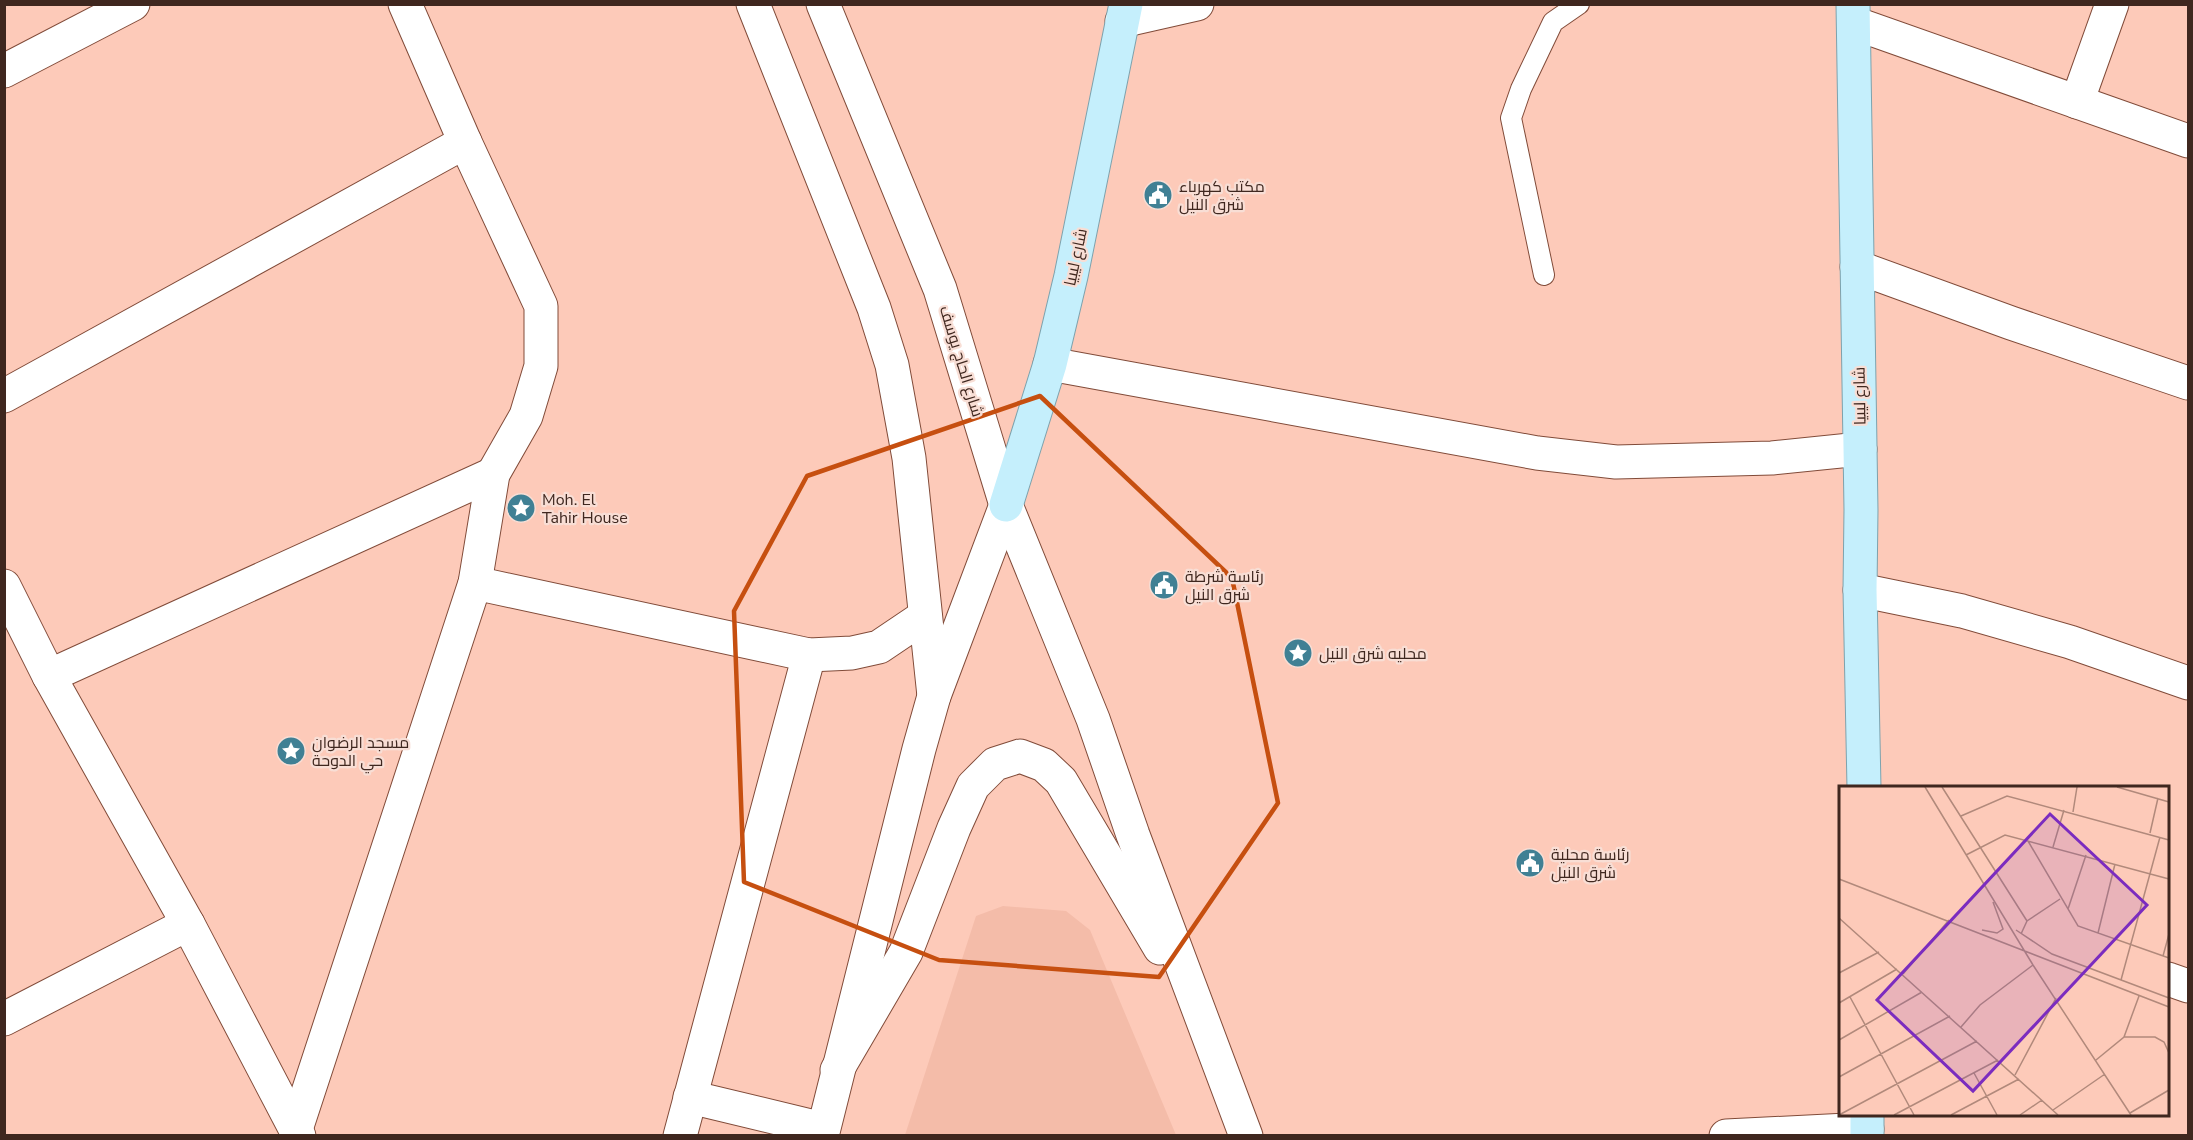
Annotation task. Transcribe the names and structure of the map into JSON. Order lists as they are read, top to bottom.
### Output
{
  "streets": {
    "main road": ["شارع ليبيا"],
    "street": ["شارع الحاج يوسف"]
  },
  "crossings": [
    ["شارع ليبيا", "شارع الحاج يوسف"]
  ],
  "places": {
    "public building": ["مكتب كهرباء شرق النيل", "رئاسة شرطة شرق النيل", "رئاسة محلية شرق النيل"],
    "place": ["Moh. El Tahir House", "محليه شرق النيل", "مسجد الرضوان حي الدوحة"]
  }
}
